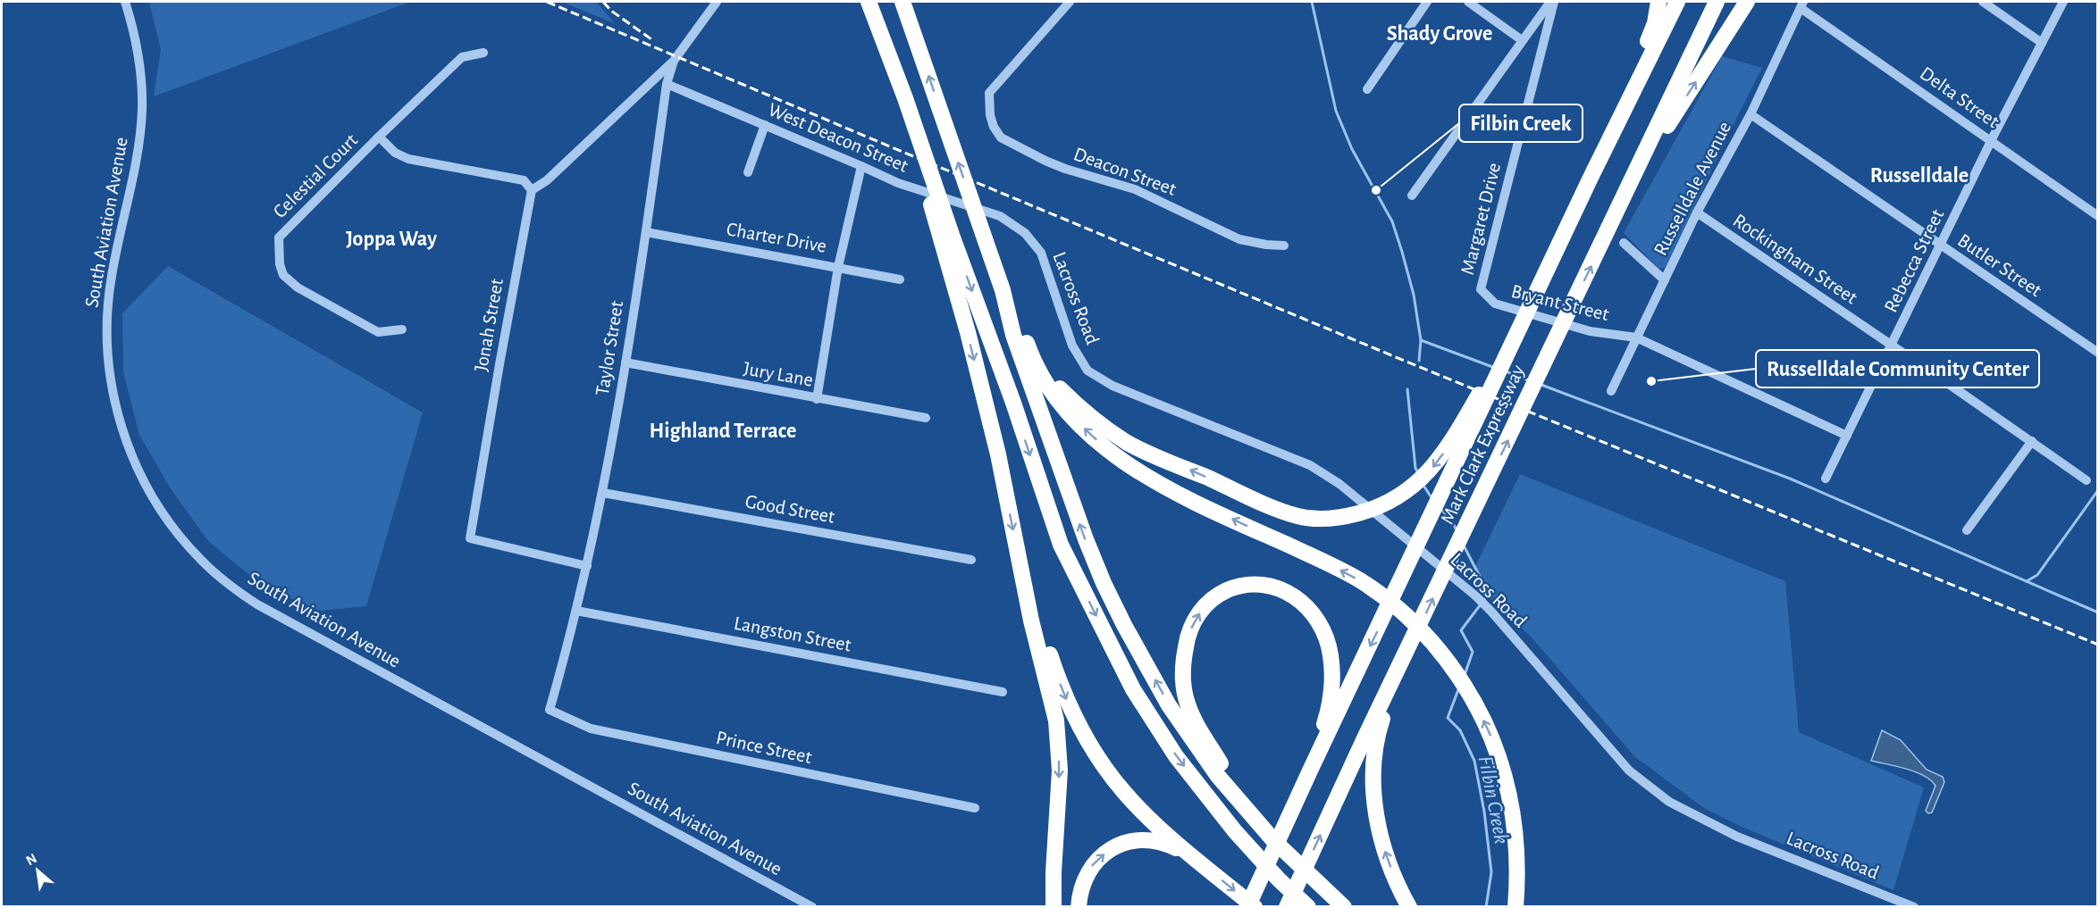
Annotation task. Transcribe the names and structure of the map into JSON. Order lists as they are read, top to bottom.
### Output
{
  "streets": {
    "highway": ["Mark Clark Expressway"],
    "street": [
      "Delta Street",
      "West Deacon Street",
      "Deacon Street",
      "Celestial Court",
      "Russelldale Avenue",
      "Margaret Drive",
      "South Aviation Avenue",
      "Charter Drive",
      "Rockingham Street",
      "Rebecca Street",
      "Butler Street",
      "Lacross Road",
      "Bryant Street",
      "Jonah Street",
      "Taylor Street",
      "Jury Lane",
      "Good Street",
      "Langston Street",
      "Prince Street"
    ]
  },
  "crossings": [
    ["Delta Street", "Russelldale Avenue"],
    ["Delta Street", "Rebecca Street"],
    ["West Deacon Street", "Lacross Road"],
    ["West Deacon Street", "Taylor Street"],
    ["Russelldale Avenue", "Rockingham Street"],
    ["Russelldale Avenue", "Butler Street"],
    ["Russelldale Avenue", "Bryant Street"],
    ["Margaret Drive", "Bryant Street"],
    ["Charter Drive", "Taylor Street"],
    ["Rockingham Street", "Rebecca Street"],
    ["Rebecca Street", "Butler Street"],
    ["Rebecca Street", "Bryant Street"],
    ["Jonah Street", "Taylor Street"],
    ["Taylor Street", "Jury Lane"],
    ["Taylor Street", "Good Street"],
    ["Taylor Street", "Langston Street"],
    ["Taylor Street", "Prince Street"]
  ],
  "districts": [
    "Shady Grove",
    "Russelldale",
    "Joppa Way",
    "Highland Terrace"
  ],
  "water": ["Filbin Creek"],
  "places": ["Filbin Creek", "Russelldale Community Center"],
  "north": "top left"
}
